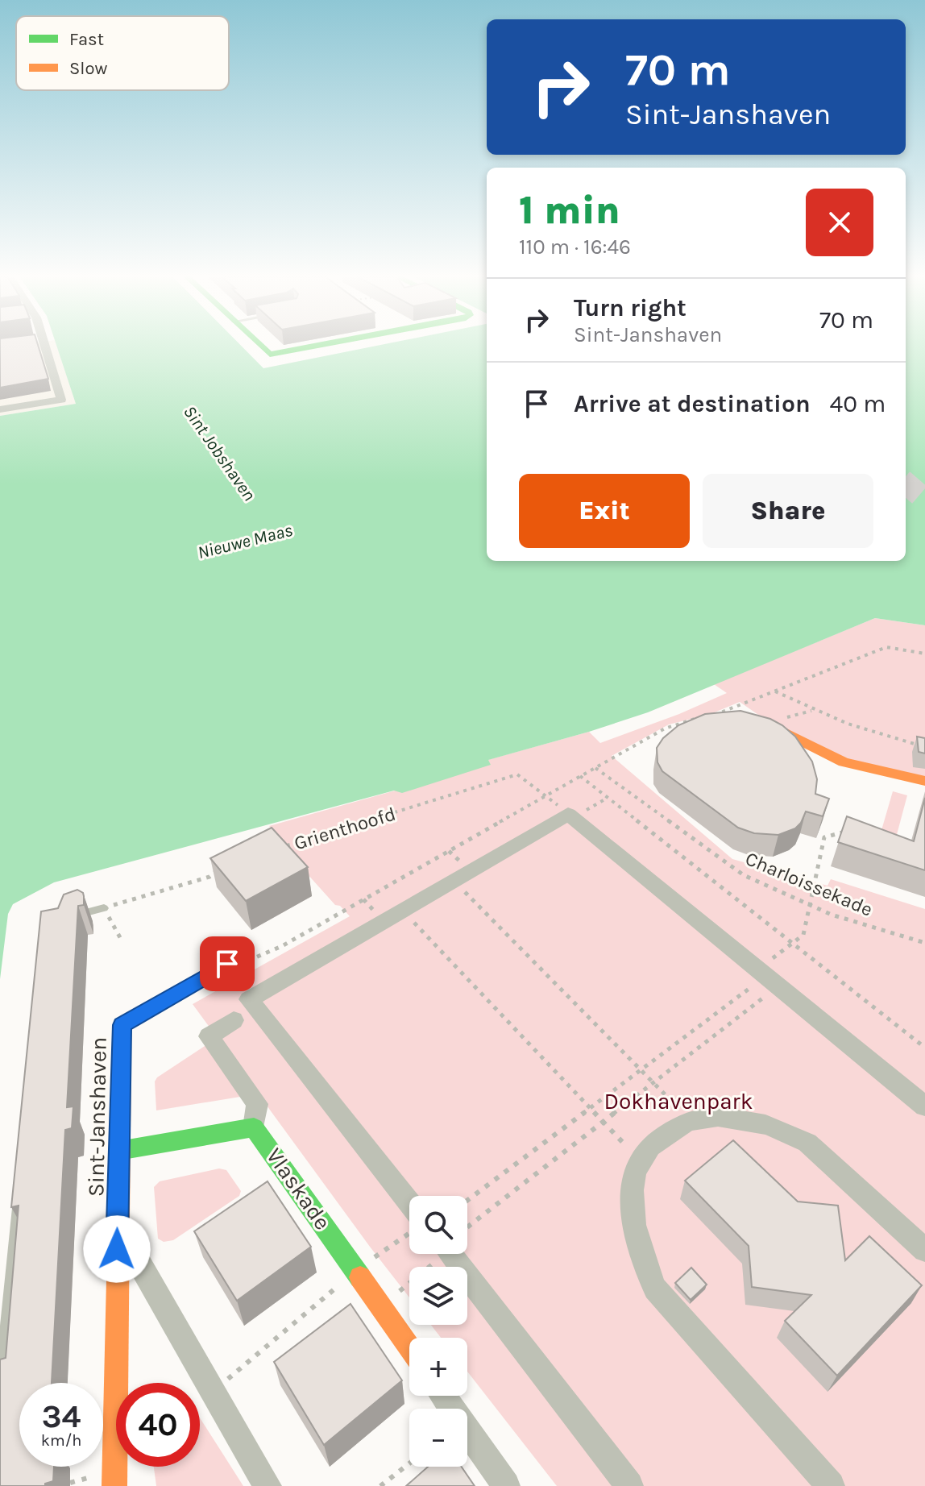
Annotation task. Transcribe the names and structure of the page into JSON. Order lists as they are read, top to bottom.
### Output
{
  "streets": {
    "street": ["Sint-Janshaven", "Vlaskade"],
    "path": ["Grienthoofd", "Charloissekade"]
  },
  "water": ["Sint Jobshaven", "Nieuwe Maas"],
  "parks": ["Dokhavenpark"],
  "legend": ["Fast", "Slow"],
  "page": {
    "turn": ["70 m", "Sint-Janshaven"],
    "heading": ["1 min", "110 m · 16:46"],
    "list": [
      {
        "name": "Turn right",
        "note": "Sint-Janshaven",
        "value": "70 m"
      },
      {
        "name": "Arrive at destination",
        "value": "40 m"
      }
    ],
    "buttons": ["Exit", "Share"],
    "map_buttons": ["+", "−"],
    "speed": "34 km/h",
    "limit": "40"
  }
}
